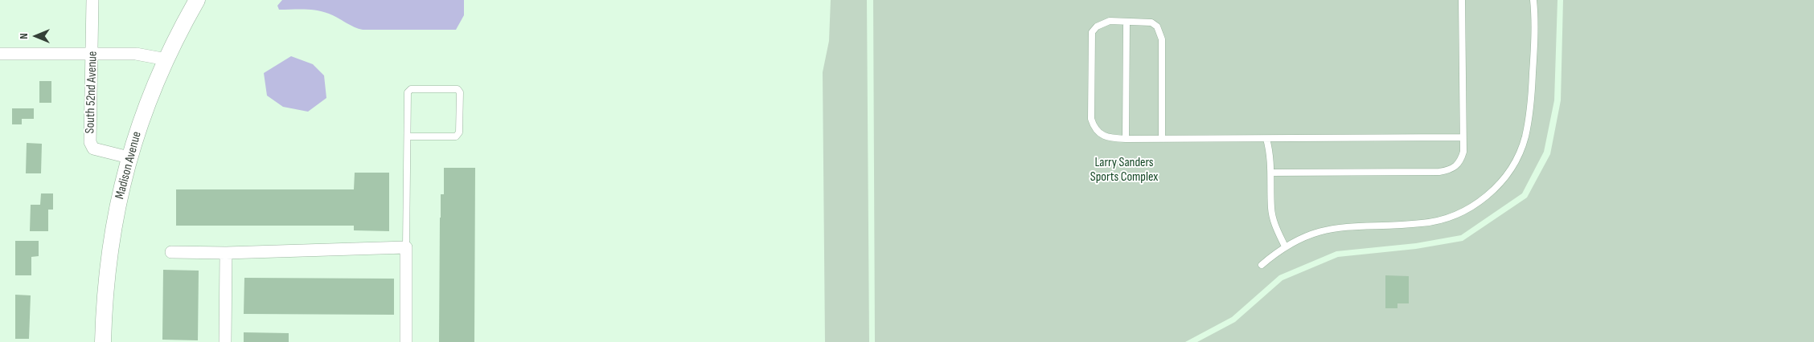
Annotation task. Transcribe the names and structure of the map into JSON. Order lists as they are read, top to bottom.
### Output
{
  "streets": {
    "main road": ["Madison Avenue"],
    "street": ["South 52nd Avenue"]
  },
  "crossings": [
    ["South 52nd Avenue", "Madison Avenue"]
  ],
  "parks": ["Larry Sanders Sports Complex"],
  "north": "left"
}
